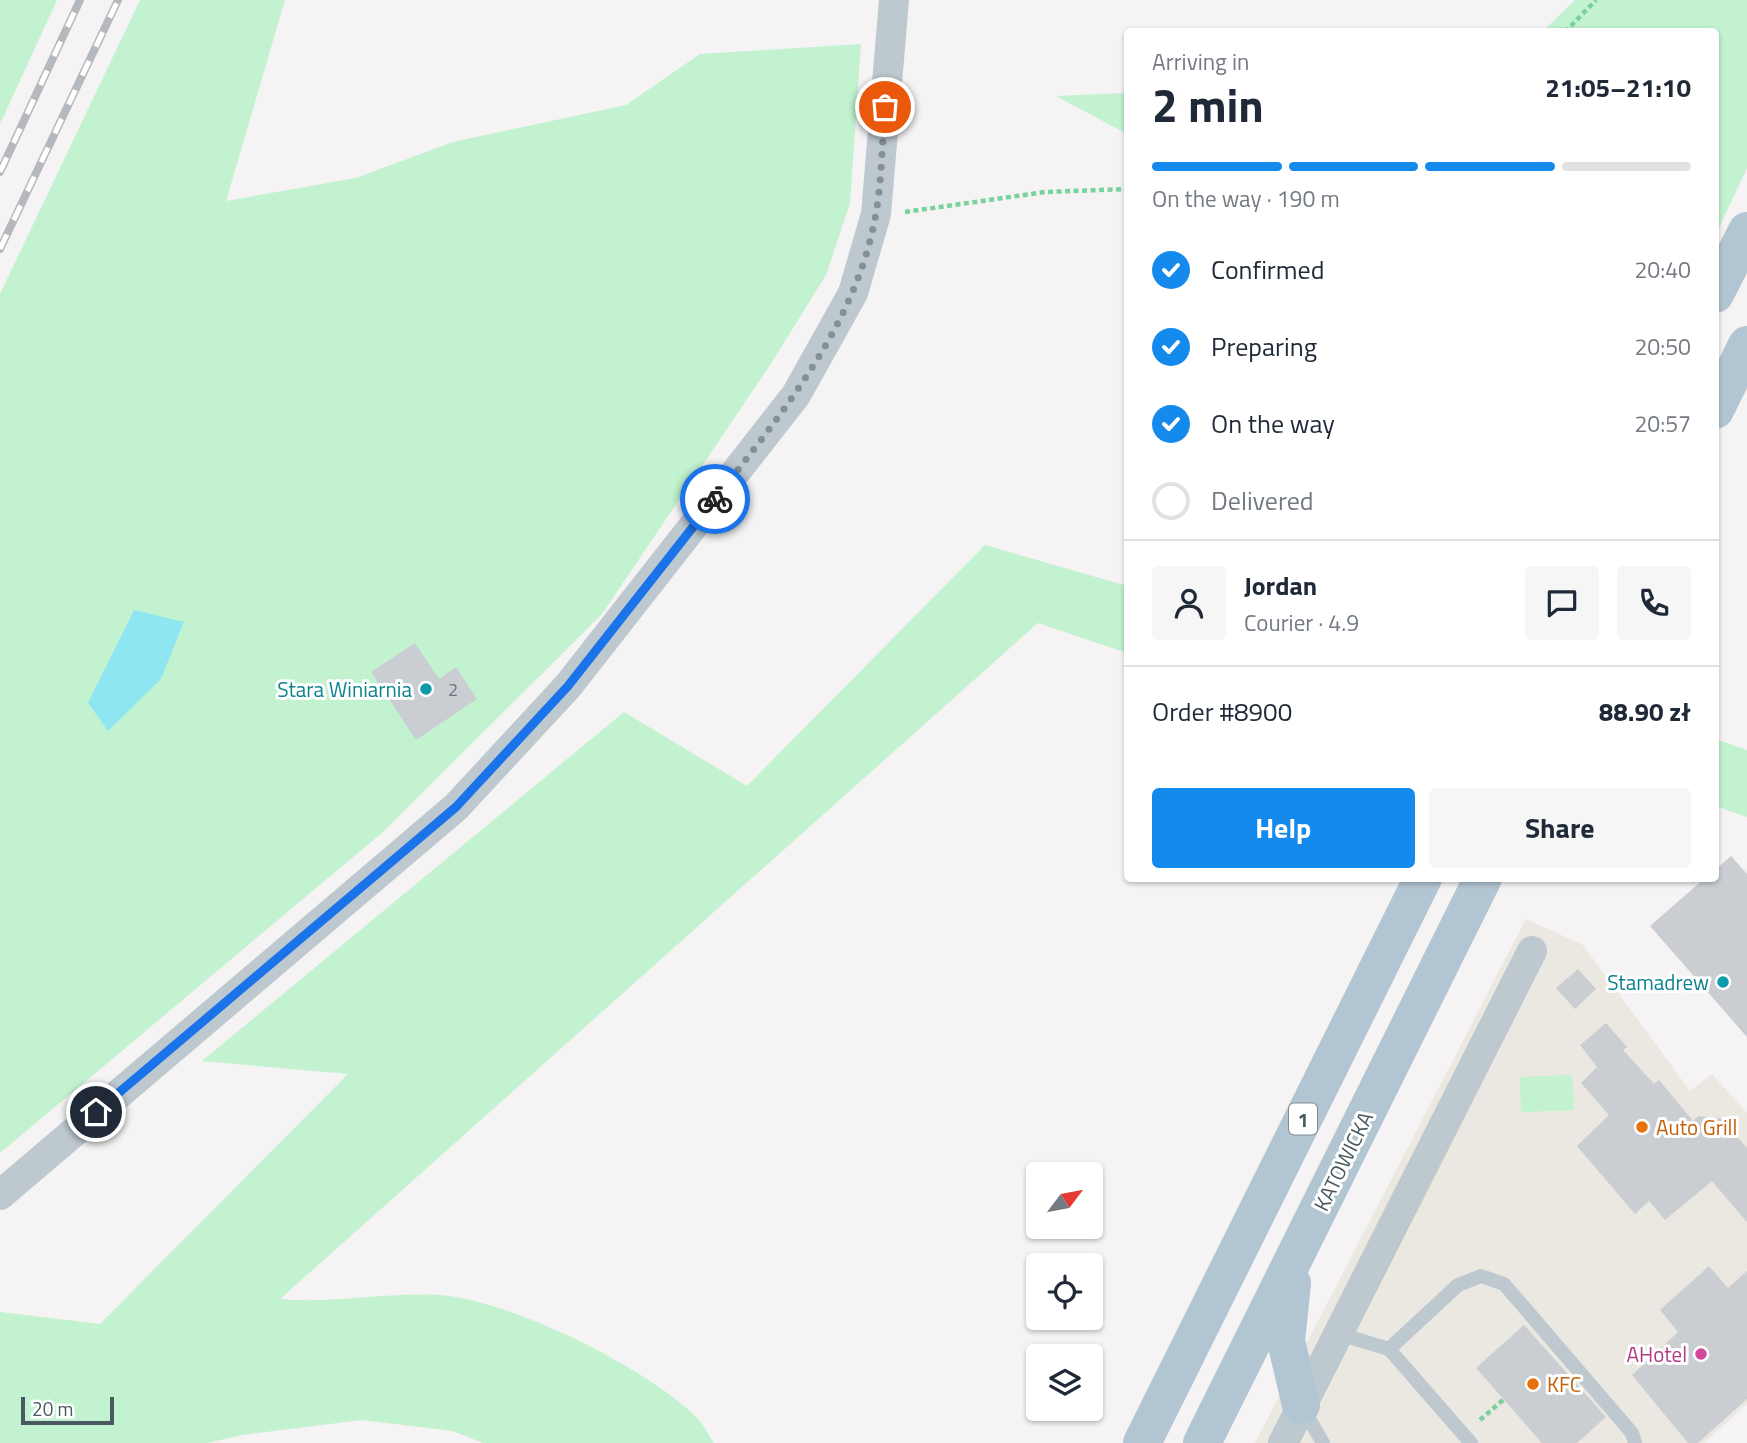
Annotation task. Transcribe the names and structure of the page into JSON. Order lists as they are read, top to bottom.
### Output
{
  "streets": {
    "main road": ["1", "KATOWICKA"]
  },
  "places": [
    "Stara Winiarnia",
    "Stamadrew",
    "Auto Grill",
    "AHotel",
    "KFC"
  ],
  "house_numbers": ["2"],
  "scale_bar": "20 m",
  "north": "top right",
  "page": {
    "heading": ["2 min", "Arriving in", "21:05–21:10"],
    "panel": [
      "Jordan",
      "Courier · 4.9",
      "Order #8900",
      "88.90 zł"
    ],
    "bar": "On the way · 190 m",
    "list": [
      ["Confirmed", "20:40"],
      ["Preparing", "20:50"],
      ["On the way", "20:57"],
      "Delivered"
    ],
    "buttons": ["Help", "Share"],
    "scale": "20 m"
  }
}
